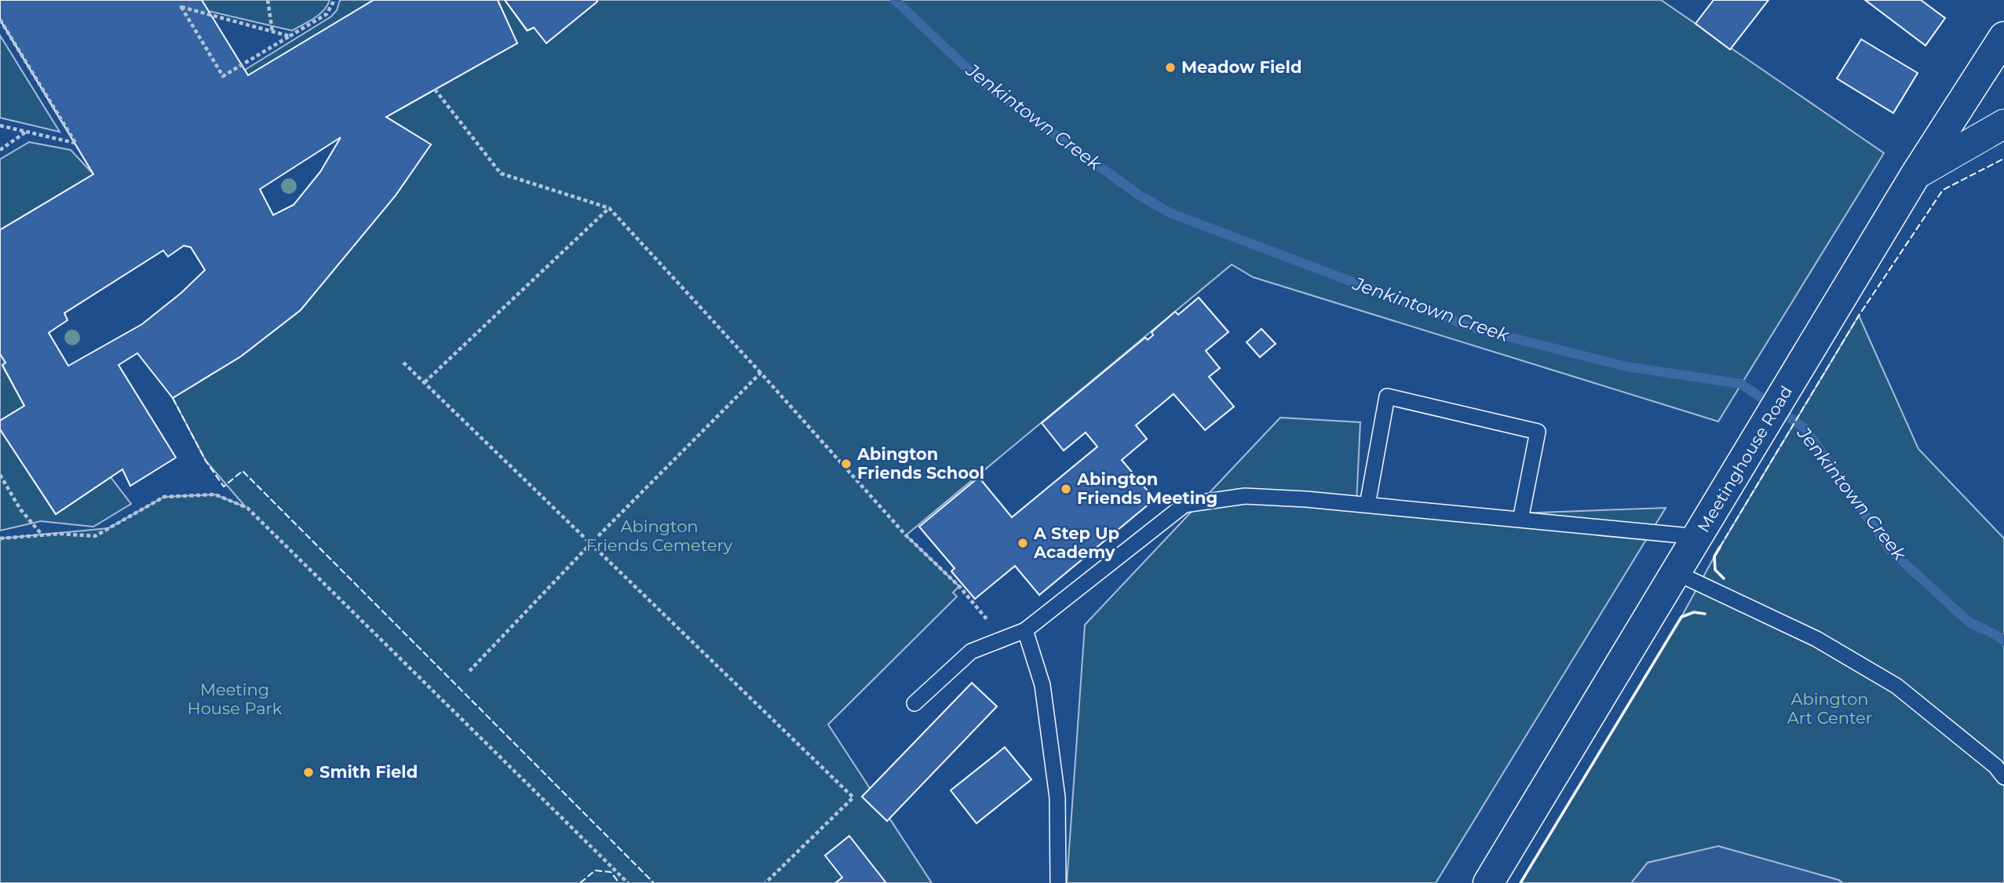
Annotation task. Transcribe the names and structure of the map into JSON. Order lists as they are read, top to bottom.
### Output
{
  "streets": {
    "street": ["Meetinghouse Road"]
  },
  "water": ["Jenkintown Creek"],
  "parks": ["Abington Friends Cemetery", "Meeting House Park", "Abington Art Center"],
  "places": [
    "Meadow Field",
    "Abington Friends School",
    "Abington Friends Meeting",
    "A Step Up Academy",
    "Smith Field"
  ]
}
